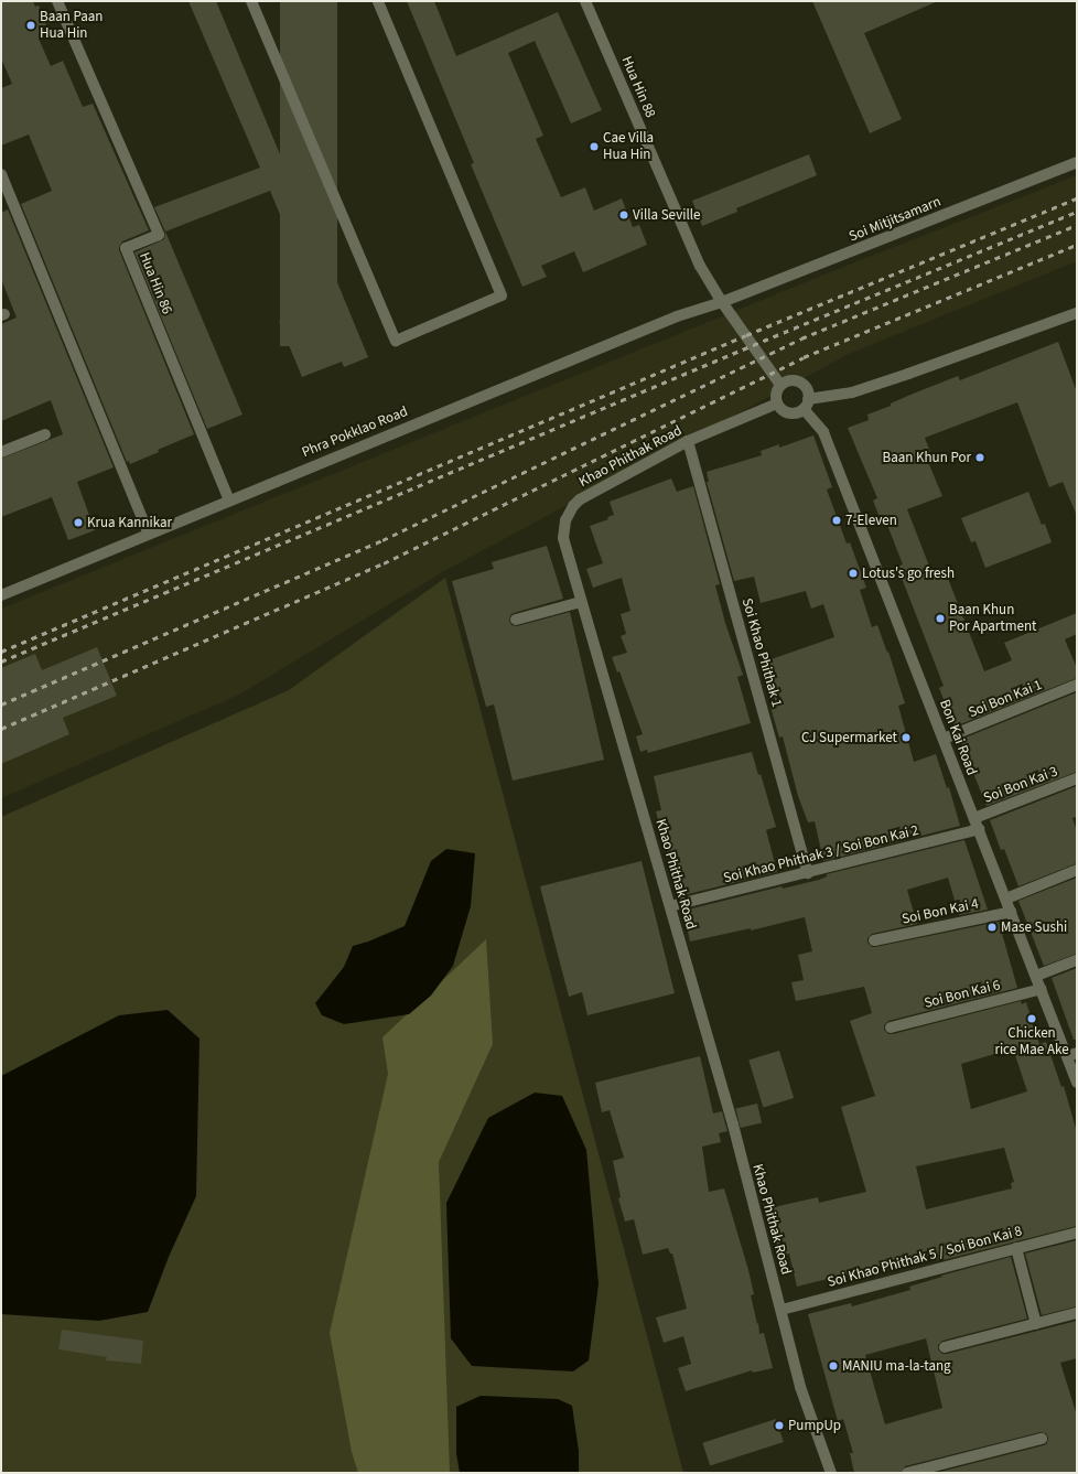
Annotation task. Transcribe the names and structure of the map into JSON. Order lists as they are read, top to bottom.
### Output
{
  "streets": {
    "street": [
      "Hua Hin 88",
      "Soi Mitjitsamarn",
      "Hua Hin 86",
      "Phra Pokklao Road",
      "Khao Phithak Road",
      "Soi Khao Phithak 1",
      "Soi Bon Kai 1",
      "Bon Kai Road",
      "Soi Bon Kai 3",
      "Soi Khao Phithak 3 / Soi Bon Kai 2",
      "Soi Bon Kai 4",
      "Soi Bon Kai 6",
      "Soi Khao Phithak 5 / Soi Bon Kai 8"
    ]
  },
  "crossings": [
    ["Hua Hin 88", "Soi Mitjitsamarn"],
    ["Hua Hin 88", "Phra Pokklao Road"],
    ["Hua Hin 88", "Khao Phithak Road"],
    ["Hua Hin 88", "Bon Kai Road"],
    ["Soi Mitjitsamarn", "Phra Pokklao Road"],
    ["Hua Hin 86", "Phra Pokklao Road"],
    ["Khao Phithak Road", "Soi Khao Phithak 1"],
    ["Khao Phithak Road", "Bon Kai Road"],
    ["Khao Phithak Road", "Soi Khao Phithak 3 / Soi Bon Kai 2"],
    ["Khao Phithak Road", "Soi Khao Phithak 5 / Soi Bon Kai 8"],
    ["Soi Khao Phithak 1", "Soi Khao Phithak 3 / Soi Bon Kai 2"],
    ["Soi Bon Kai 1", "Bon Kai Road"],
    ["Bon Kai Road", "Soi Bon Kai 3"],
    ["Bon Kai Road", "Soi Khao Phithak 3 / Soi Bon Kai 2"],
    ["Bon Kai Road", "Soi Bon Kai 4"],
    ["Bon Kai Road", "Soi Bon Kai 6"],
    ["Soi Bon Kai 3", "Soi Khao Phithak 3 / Soi Bon Kai 2"]
  ],
  "places": [
    "Baan Paan Hua Hin",
    "Cae Villa Hua Hin",
    "Villa Seville",
    "Baan Khun Por",
    "7-Eleven",
    "Krua Kannikar",
    "Lotus's go fresh",
    "Baan Khun Por Apartment",
    "CJ Supermarket",
    "Mase Sushi",
    "Chicken rice Mae Ake",
    "MANIU ma-la-tang",
    "PumpUp"
  ]
}
